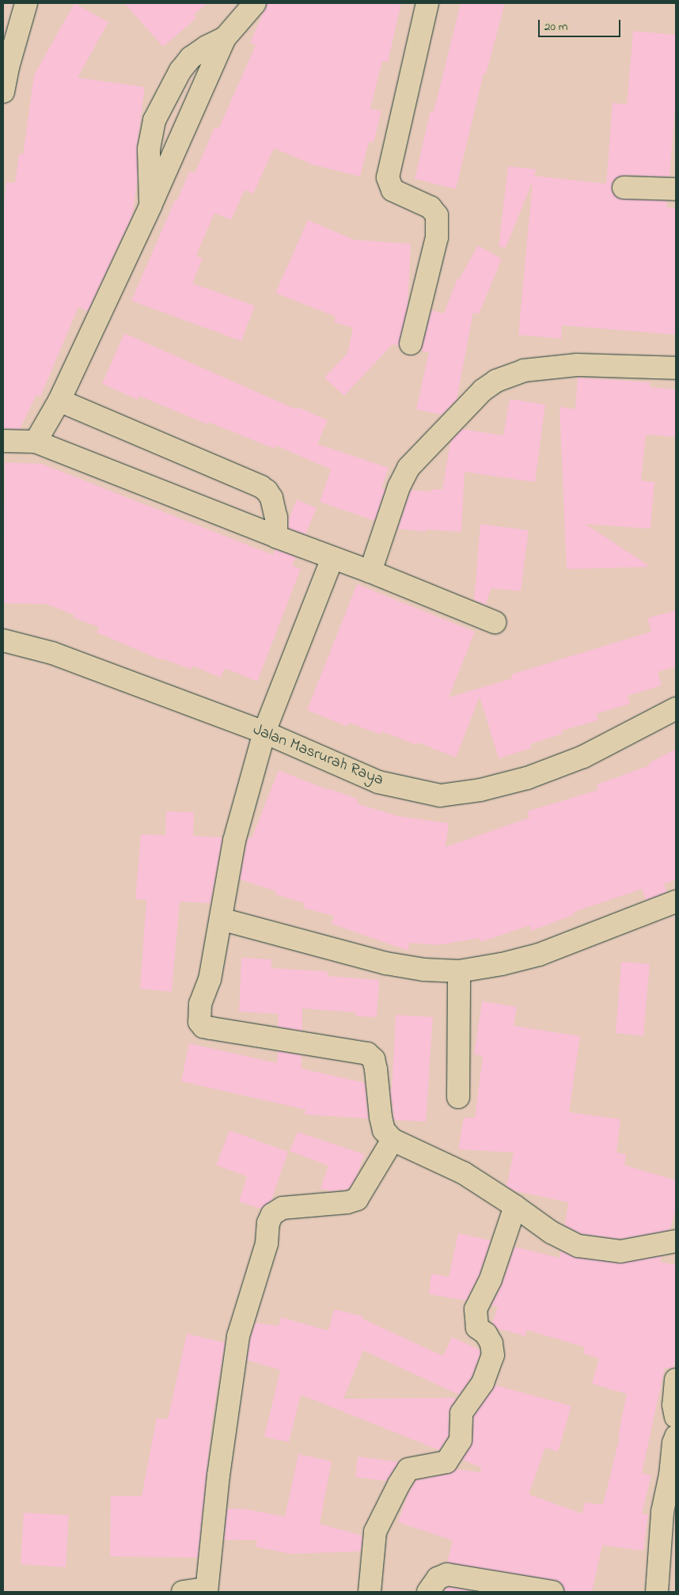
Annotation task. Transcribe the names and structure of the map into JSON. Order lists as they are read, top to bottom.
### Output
{
  "streets": {
    "street": ["Jalan Masrurah Raya"]
  },
  "scale_bar": "20 m"
}
